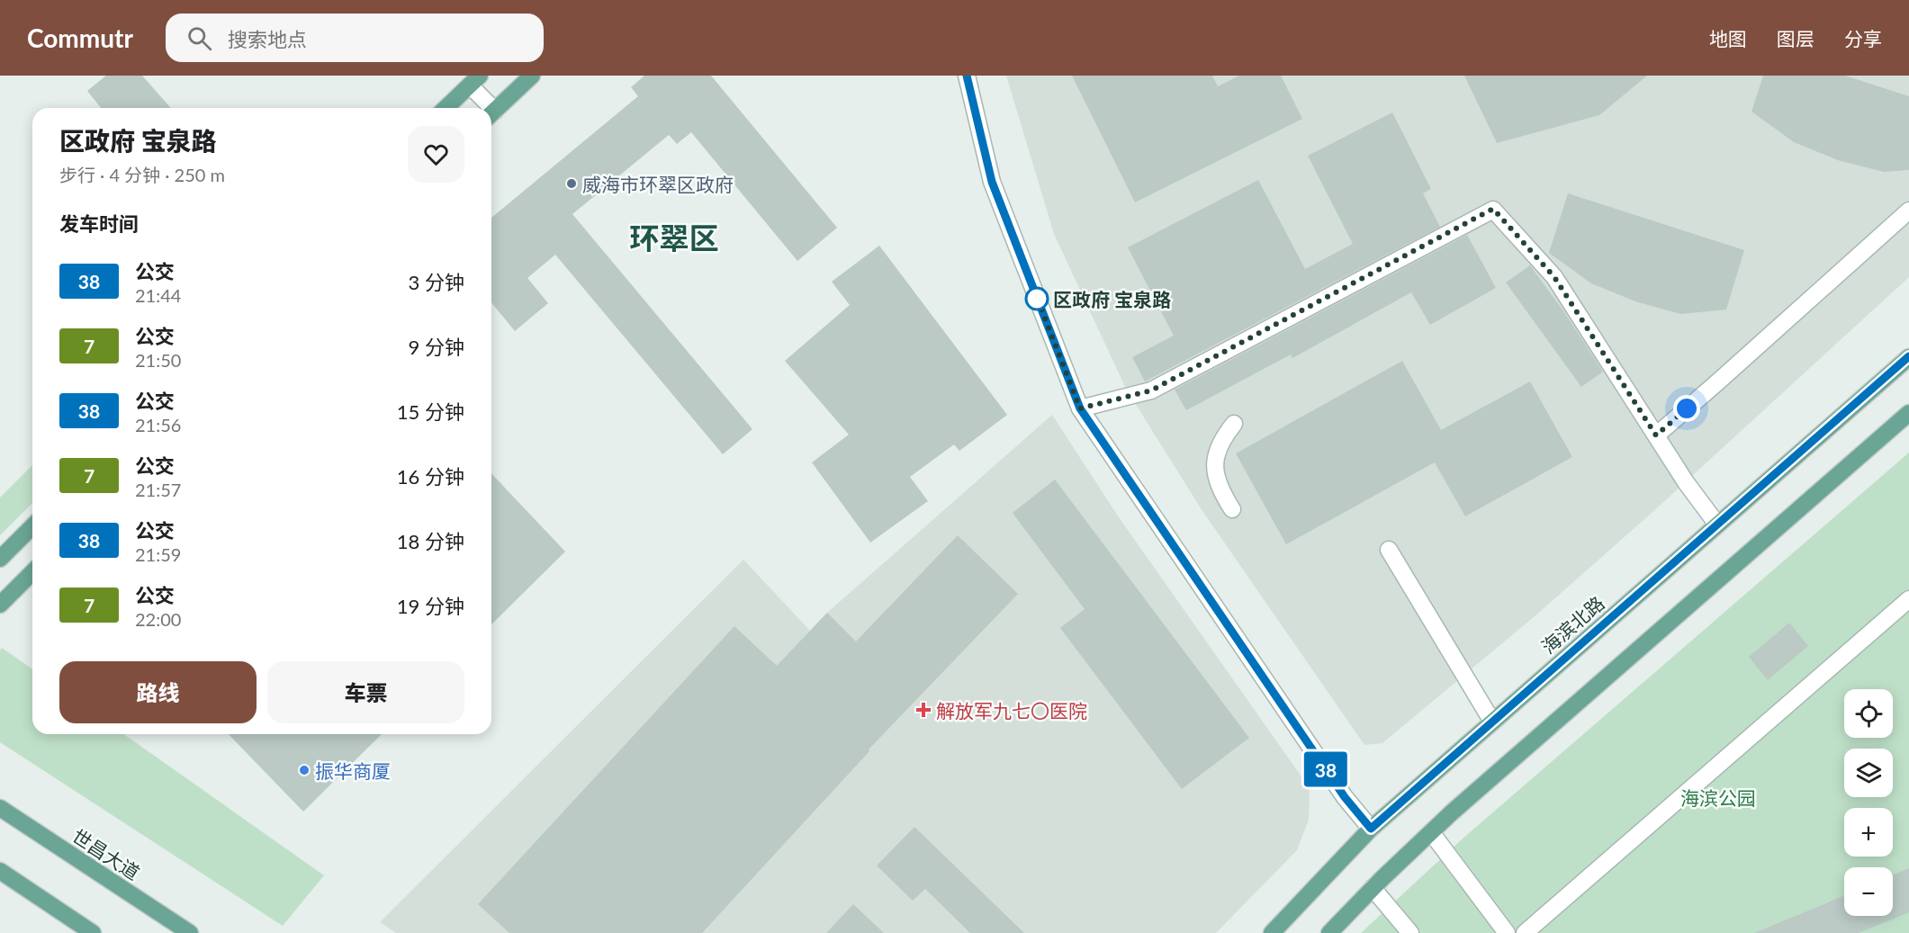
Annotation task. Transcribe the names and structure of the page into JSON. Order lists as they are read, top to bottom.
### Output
{
  "streets": {
    "main road": ["海滨北路", "世昌大道"]
  },
  "districts": ["环翠区"],
  "parks": ["海滨公园"],
  "places": {
    "other": ["威海市环翠区政府", "区政府 宝泉路", "振华商厦"],
    "health": ["解放军九七〇医院"]
  },
  "lines": ["bus line 38"],
  "page": {
    "header": "Commutr",
    "search": "搜索地点",
    "nav": ["地图", "图层", "分享"],
    "on_map": "38",
    "heading": [
      ["区政府 宝泉路", "步行 · 4 分钟 · 250 m"],
      "发车时间"
    ],
    "list": [
      {
        "mark": "38",
        "name": "公交",
        "note": "21:44",
        "value": "3 分钟"
      },
      {
        "mark": "7",
        "name": "公交",
        "note": "21:50",
        "value": "9 分钟"
      },
      {
        "mark": "38",
        "name": "公交",
        "note": "21:56",
        "value": "15 分钟"
      },
      {
        "mark": "7",
        "name": "公交",
        "note": "21:57",
        "value": "16 分钟"
      },
      {
        "mark": "38",
        "name": "公交",
        "note": "21:59",
        "value": "18 分钟"
      },
      {
        "mark": "7",
        "name": "公交",
        "note": "22:00",
        "value": "19 分钟"
      }
    ],
    "buttons": ["路线", "车票"],
    "map_buttons": ["+", "−"]
  }
}
